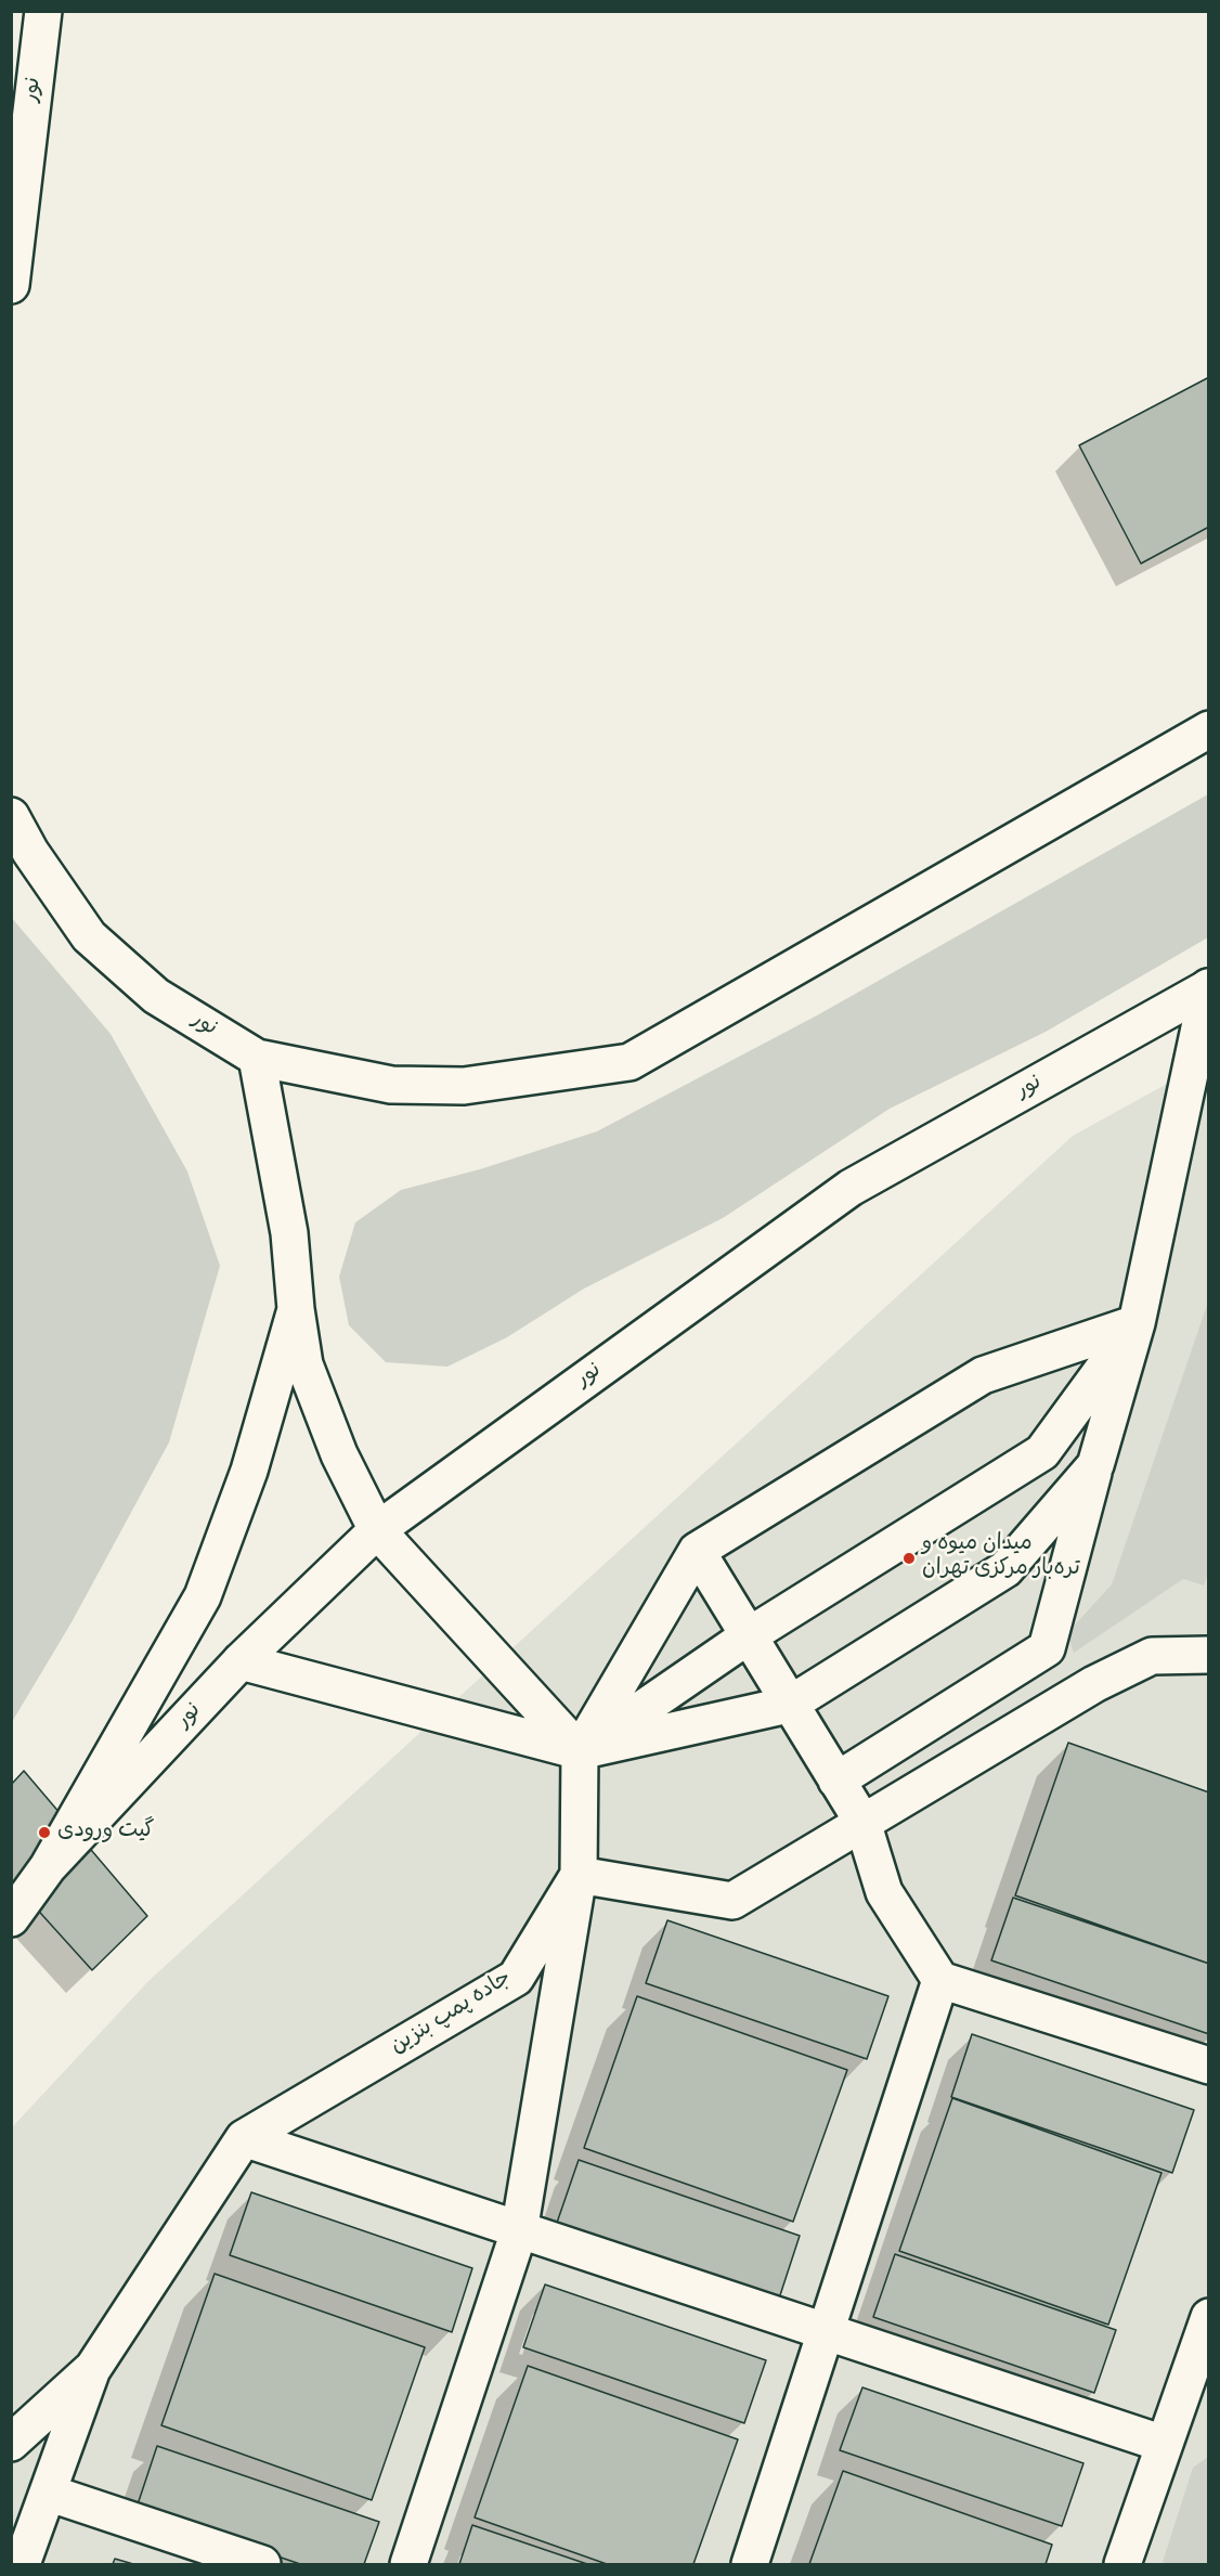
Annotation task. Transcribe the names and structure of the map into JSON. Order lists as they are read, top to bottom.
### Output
{
  "streets": {
    "main road": ["نور", "جاده پمپ بنزین"]
  },
  "places": ["میدان میوه و تره‌بار مرکزی تهران", "گیت ورودی"]
}
